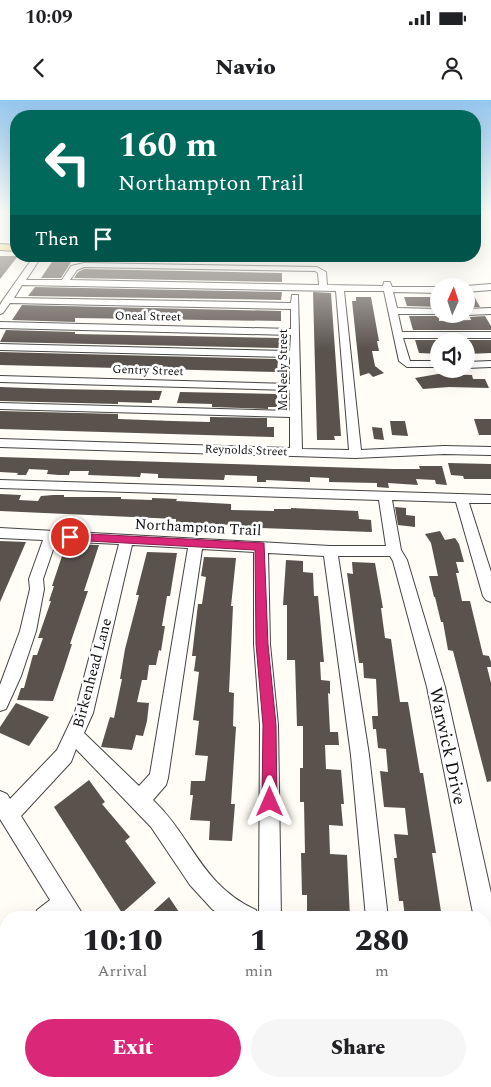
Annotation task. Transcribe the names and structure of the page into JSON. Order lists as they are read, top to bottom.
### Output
{
  "streets": {
    "street": [
      "Oneal Street",
      "Gentry Street",
      "McNeely Street",
      "Reynolds Street",
      "Northampton Trail",
      "Birkenhead Lane",
      "Warwick Drive"
    ]
  },
  "crossings": [
    ["Oneal Street", "McNeely Street"],
    ["Gentry Street", "McNeely Street"],
    ["McNeely Street", "Reynolds Street"],
    ["Northampton Trail", "Birkenhead Lane"],
    ["Northampton Trail", "Warwick Drive"]
  ],
  "north": "top",
  "page": {
    "status": "10:09",
    "header": "Navio",
    "turn": ["160 m", "Northampton Trail"],
    "then": "Then",
    "eta": [
      "10:10",
      "Arrival",
      "1",
      "min",
      "280",
      "m"
    ],
    "buttons": ["Exit", "Share"]
  }
}
